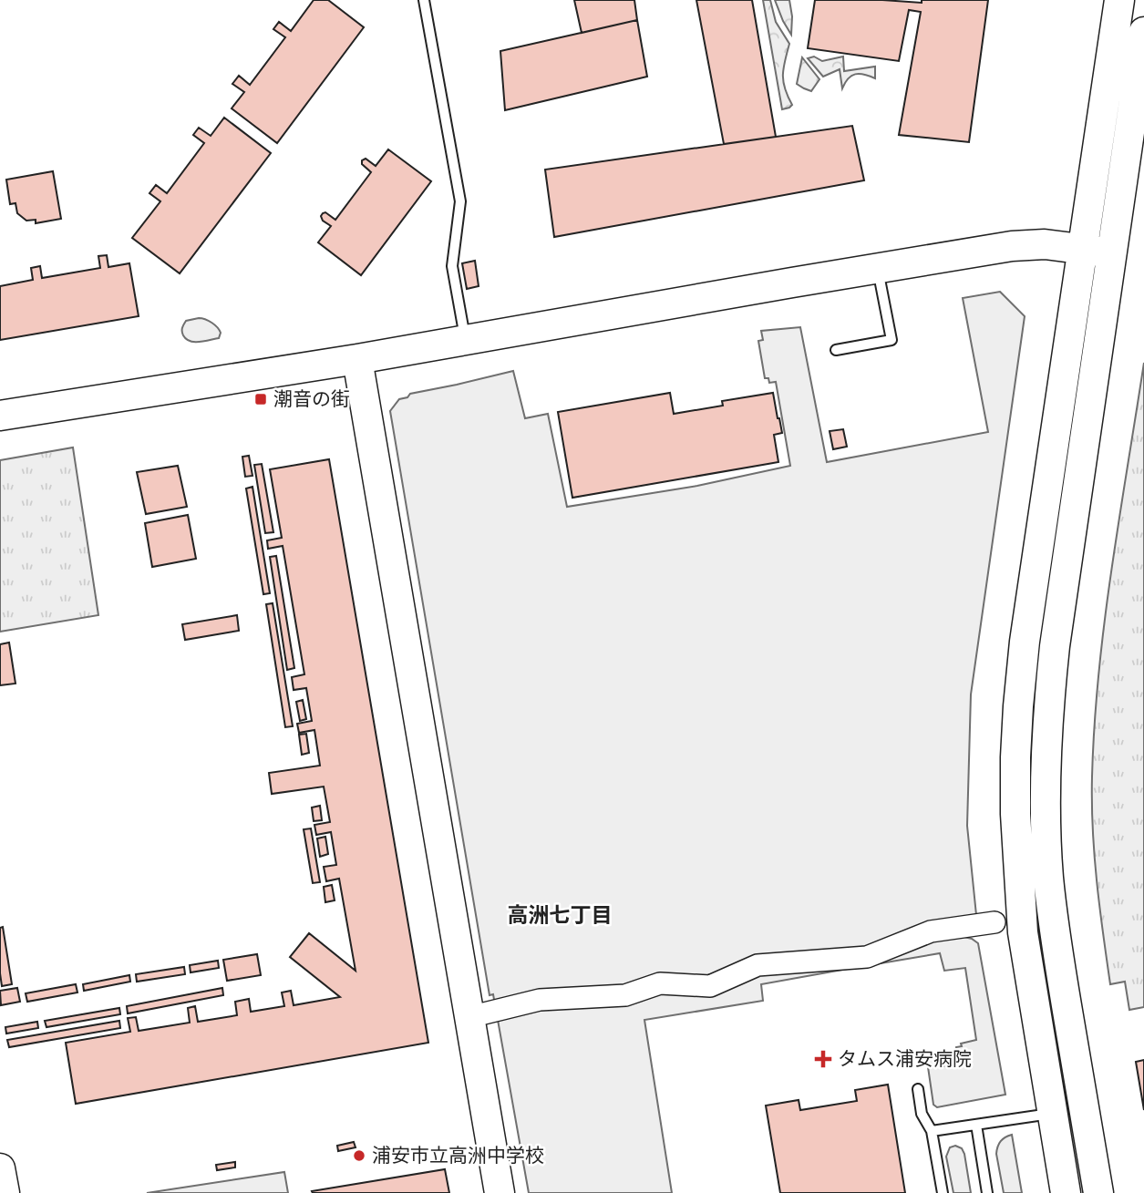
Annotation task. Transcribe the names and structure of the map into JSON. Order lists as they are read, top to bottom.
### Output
{
  "districts": ["高洲七丁目"],
  "places": {
    "transit": ["潮音の街"],
    "health": ["タムス浦安病院"],
    "other": ["浦安市立高洲中学校"]
  }
}
